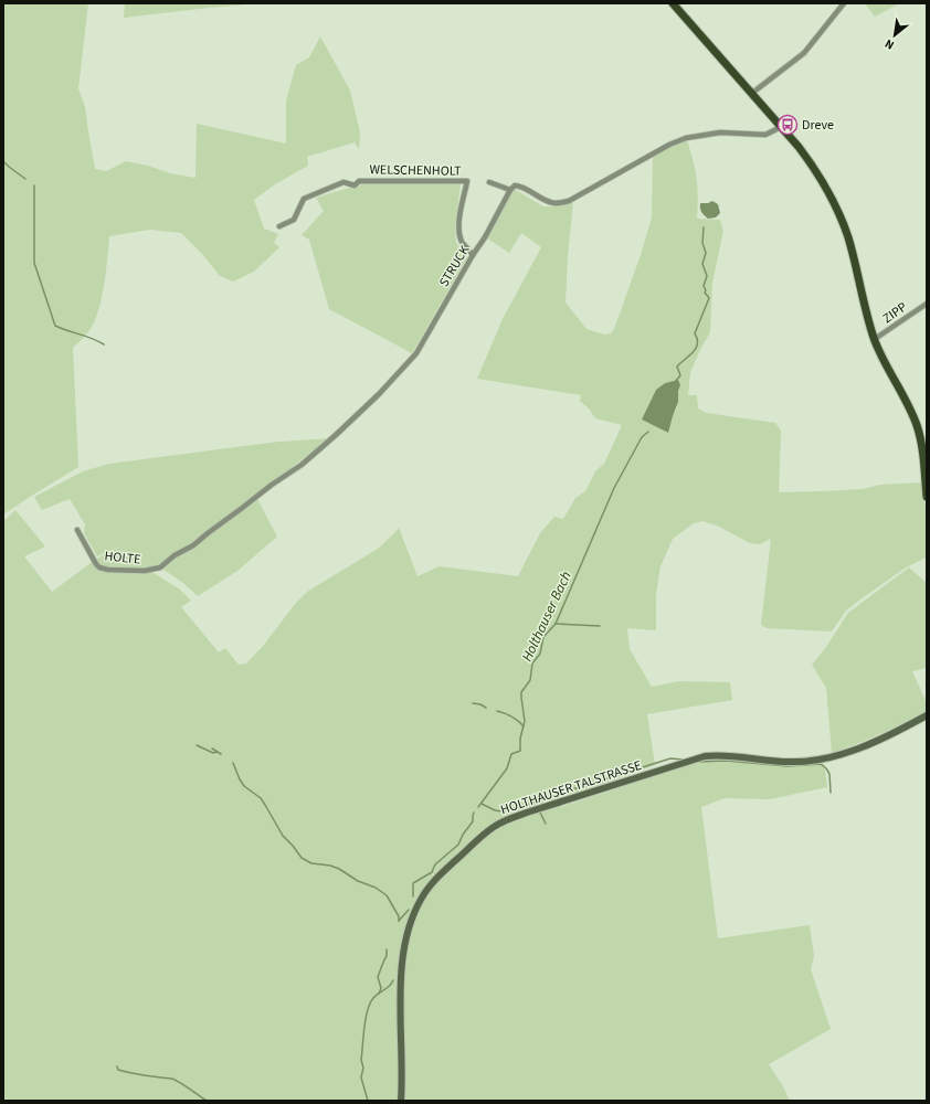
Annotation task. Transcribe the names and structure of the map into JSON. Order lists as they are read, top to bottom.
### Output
{
  "streets": {
    "street": [
      "WELSCHENHOLT",
      "STRUCK",
      "ZIPP",
      "HOLTE",
      "HOLTHAUSER TALSTRASSE"
    ]
  },
  "crossings": [
    ["WELSCHENHOLT", "STRUCK"],
    ["STRUCK", "HOLTE"]
  ],
  "water": ["Holthauser Bach"],
  "places": {
    "bus stop": ["Dreve"]
  },
  "north": "bottom left"
}
